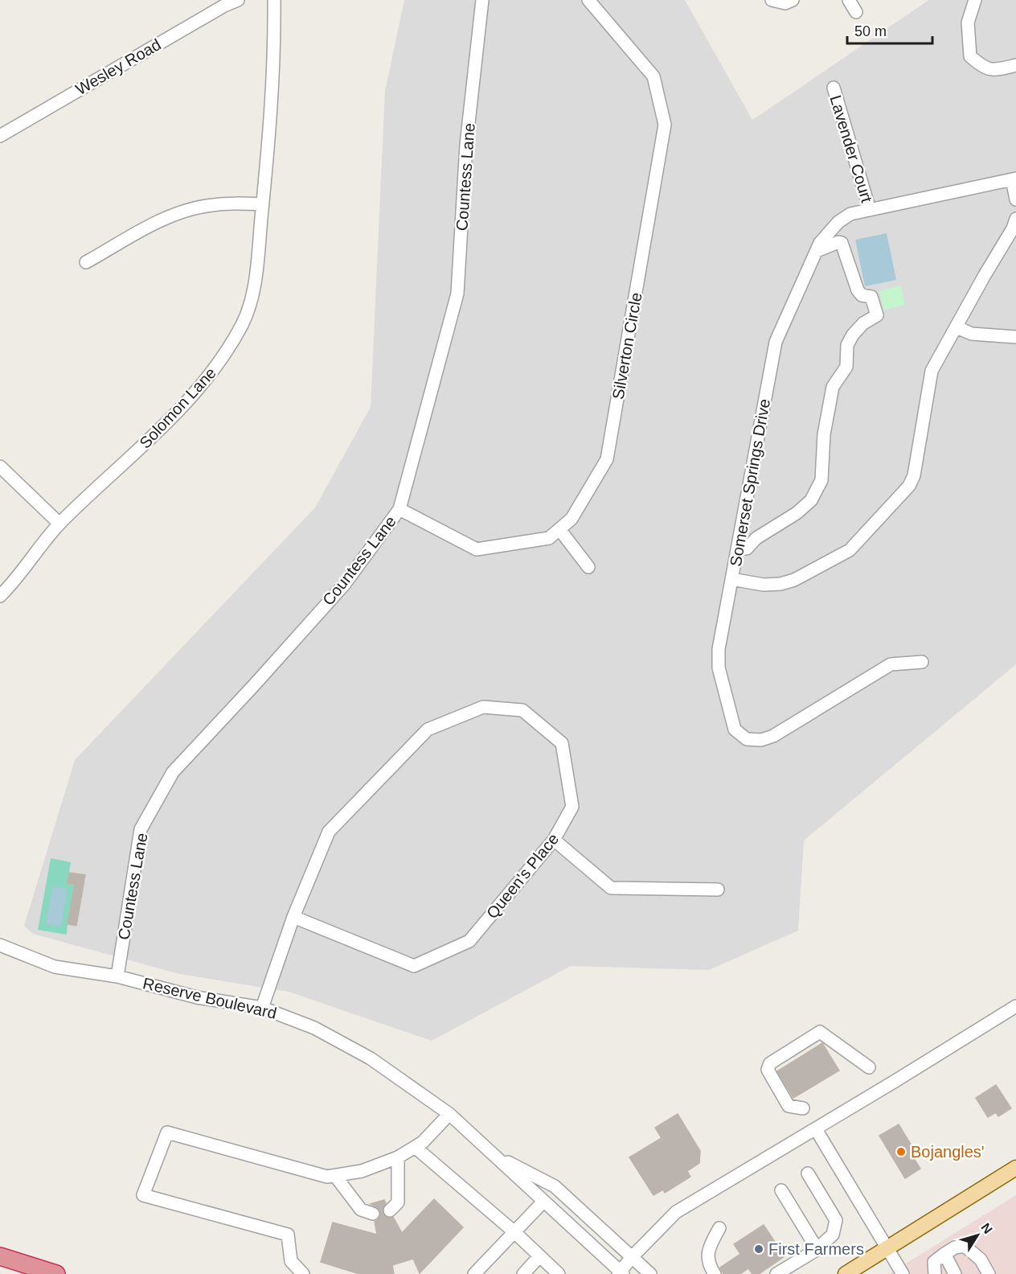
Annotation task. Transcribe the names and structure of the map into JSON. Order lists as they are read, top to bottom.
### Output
{
  "streets": {
    "street": [
      "Wesley Road",
      "Lavender Court",
      "Countess Lane",
      "Silverton Circle",
      "Solomon Lane",
      "Somerset Springs Drive",
      "Queen's Place",
      "Reserve Boulevard"
    ]
  },
  "crossings": [
    ["Lavender Court", "Somerset Springs Drive"],
    ["Countess Lane", "Silverton Circle"],
    ["Countess Lane", "Reserve Boulevard"],
    ["Queen's Place", "Reserve Boulevard"]
  ],
  "places": ["Bojangles'", "First Farmers"],
  "scale_bar": "50 m",
  "north": "top right"
}
